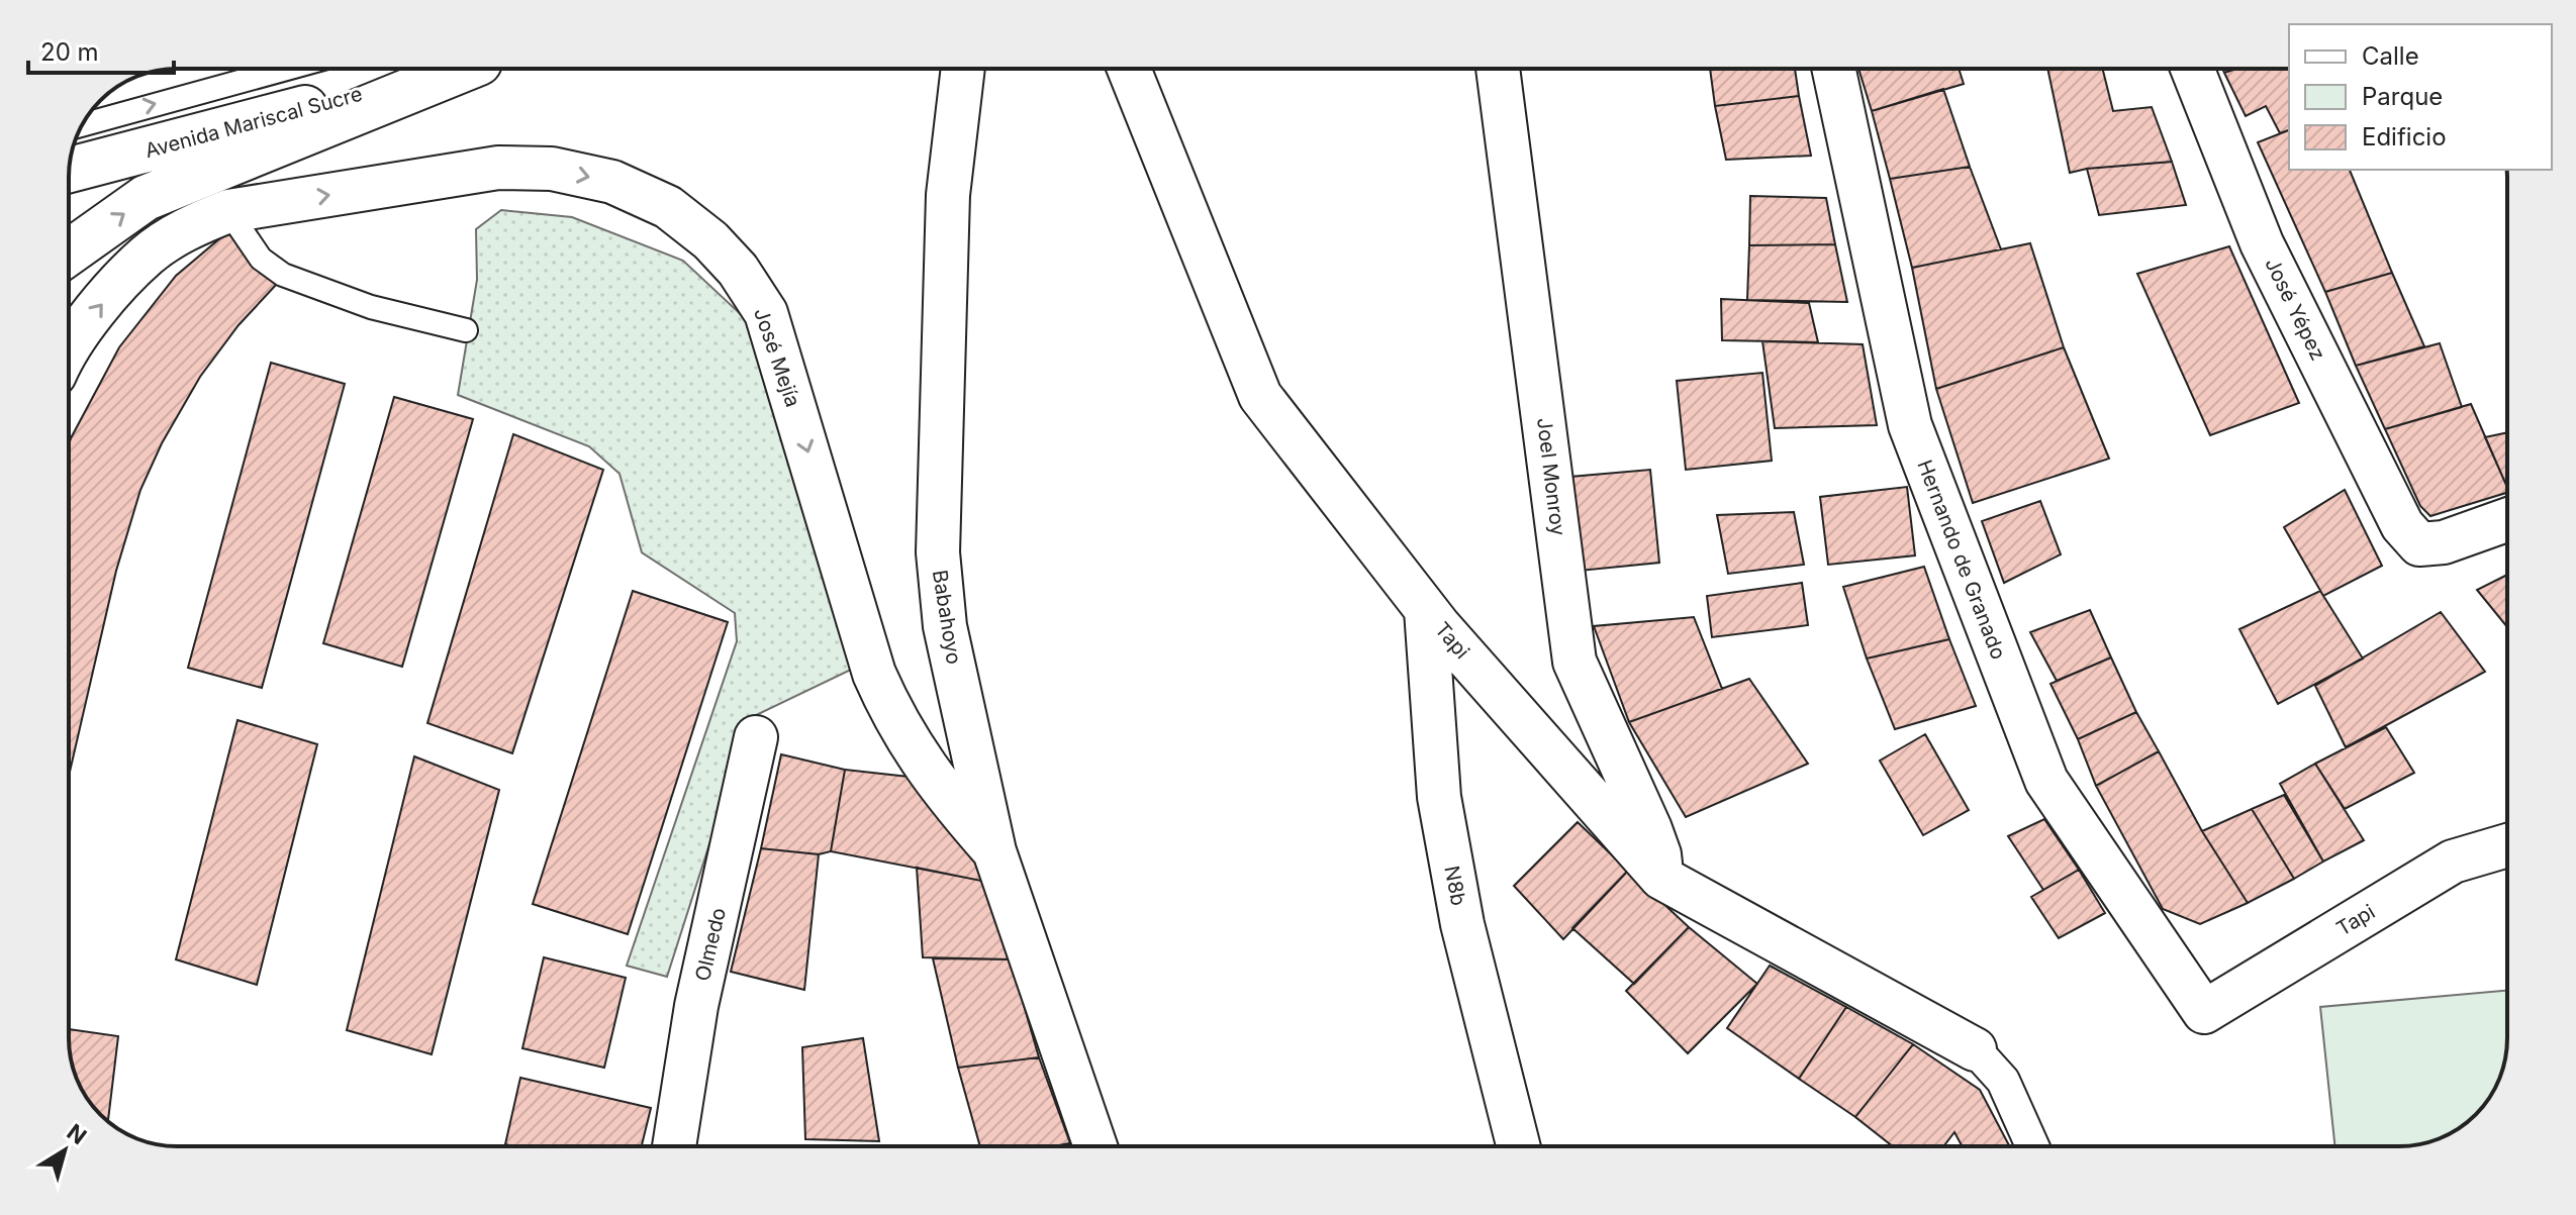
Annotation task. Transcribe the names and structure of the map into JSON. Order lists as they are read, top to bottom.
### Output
{
  "streets": {
    "main road": ["Avenida Mariscal Sucre"],
    "street": [
      "José Yépez",
      "José Mejía",
      "Joel Monroy",
      "Hernando de Granado",
      "Babahoyo",
      "Tapi",
      "N8b",
      "Olmedo"
    ]
  },
  "crossings": [
    ["José Mejía", "Babahoyo"],
    ["Joel Monroy", "Tapi"],
    ["Hernando de Granado", "Tapi"],
    ["Tapi", "N8b"]
  ],
  "legend": ["Calle", "Parque", "Edificio"],
  "scale_bar": "20 m",
  "north": "top right"
}
